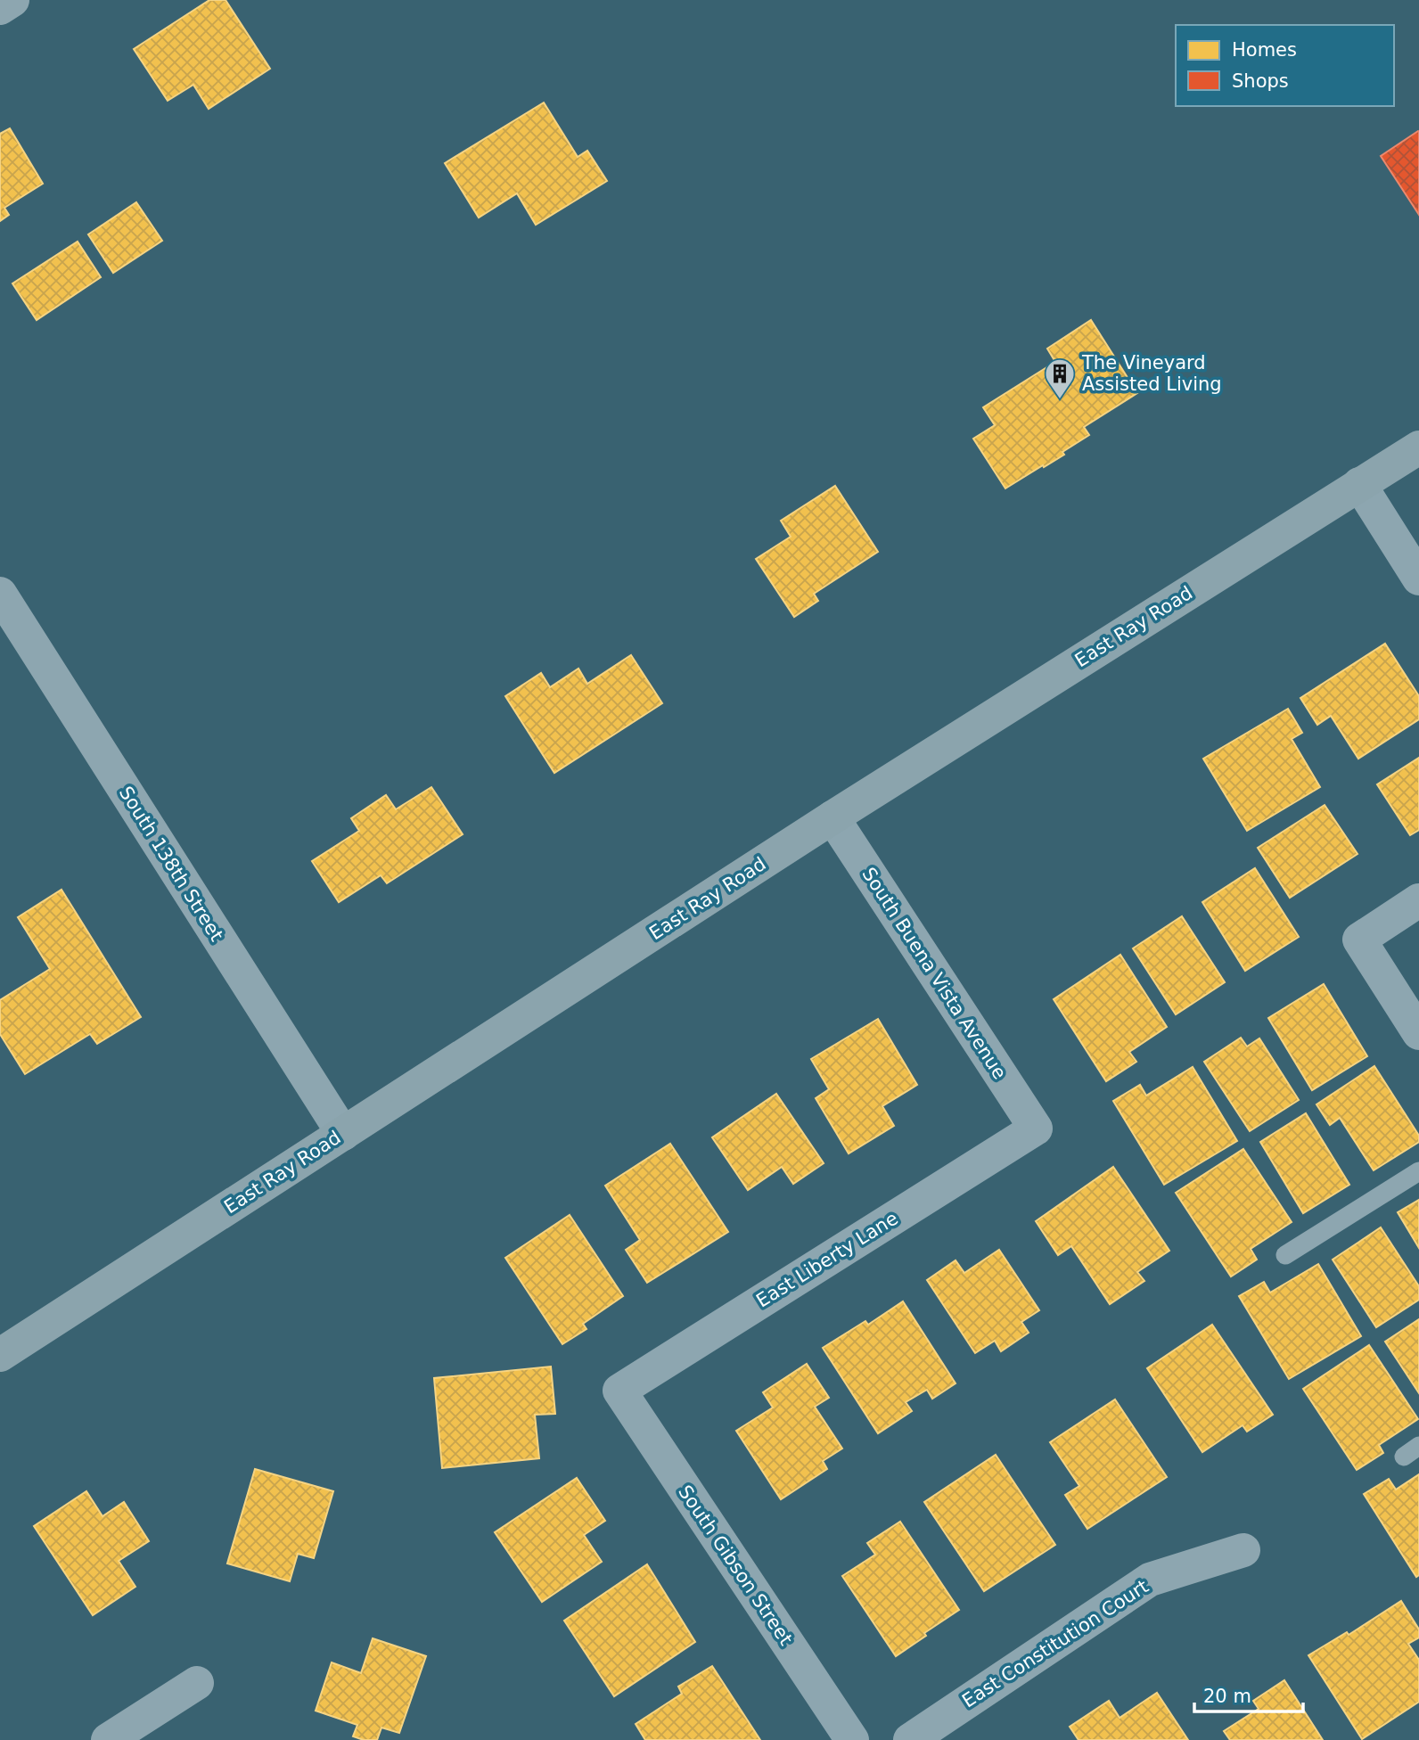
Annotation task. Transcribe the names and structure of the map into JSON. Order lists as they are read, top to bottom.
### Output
{
  "streets": {
    "main road": ["East Ray Road"],
    "street": [
      "South 138th Street",
      "South Buena Vista Avenue",
      "East Liberty Lane",
      "South Gibson Street",
      "East Constitution Court"
    ]
  },
  "crossings": [
    ["East Ray Road", "South 138th Street"],
    ["East Ray Road", "South Buena Vista Avenue"],
    ["South Buena Vista Avenue", "East Liberty Lane"],
    ["East Liberty Lane", "South Gibson Street"]
  ],
  "places": {
    "building": ["The Vineyard Assisted Living"]
  },
  "legend": ["Homes", "Shops"],
  "scale_bar": "20 m"
}
